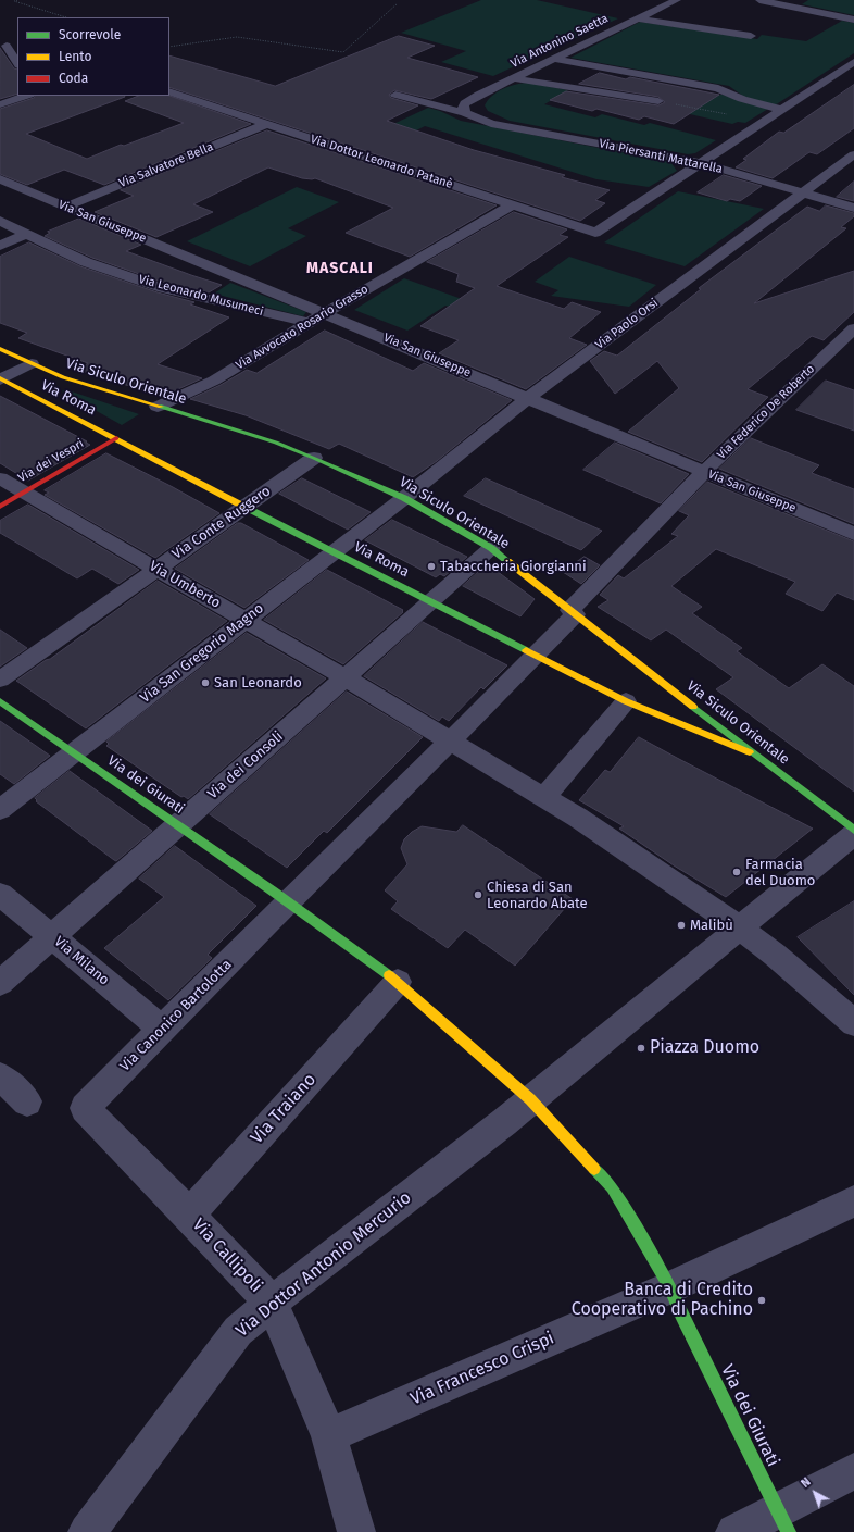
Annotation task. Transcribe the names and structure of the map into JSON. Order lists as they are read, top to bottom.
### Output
{
  "streets": {
    "street": [
      "Via Antonino Saetta",
      "Via Piersanti Mattarella",
      "Via Dottor Leonardo Patanè",
      "Via Salvatore Bella",
      "Via San Giuseppe",
      "Via Leonardo Musumeci",
      "Via Paolo Orsi",
      "Via Avvocato Rosario Grasso",
      "Via Siculo Orientale",
      "Via Roma",
      "Via Federico De Roberto",
      "Via dei Vespri",
      "Via Conte Ruggero",
      "Via Umberto",
      "Via San Gregorio Magno",
      "Via dei Consoli",
      "Via dei Giurati",
      "Via Milano",
      "Via Canonico Bartolotta",
      "Via Traiano",
      "Via Callipoli",
      "Via Dottor Antonio Mercurio",
      "Via Francesco Crispi"
    ]
  },
  "crossings": [
    ["Via Antonino Saetta", "Via Piersanti Mattarella"],
    ["Via Piersanti Mattarella", "Via Dottor Leonardo Patanè"],
    ["Via Piersanti Mattarella", "Via Paolo Orsi"],
    ["Via Dottor Leonardo Patanè", "Via Salvatore Bella"],
    ["Via Dottor Leonardo Patanè", "Via Avvocato Rosario Grasso"],
    ["Via Salvatore Bella", "Via San Giuseppe"],
    ["Via San Giuseppe", "Via Paolo Orsi"],
    ["Via San Giuseppe", "Via Avvocato Rosario Grasso"],
    ["Via San Giuseppe", "Via Federico De Roberto"],
    ["Via Leonardo Musumeci", "Via Avvocato Rosario Grasso"],
    ["Via Paolo Orsi", "Via Siculo Orientale"],
    ["Via Paolo Orsi", "Via San Gregorio Magno"],
    ["Via Avvocato Rosario Grasso", "Via Siculo Orientale"],
    ["Via Siculo Orientale", "Via Roma"],
    ["Via Siculo Orientale", "Via Federico De Roberto"],
    ["Via Siculo Orientale", "Via Conte Ruggero"],
    ["Via Siculo Orientale", "Via San Gregorio Magno"],
    ["Via Siculo Orientale", "Via dei Consoli"],
    ["Via Roma", "Via Federico De Roberto"],
    ["Via Roma", "Via dei Vespri"],
    ["Via Roma", "Via Conte Ruggero"],
    ["Via Roma", "Via San Gregorio Magno"],
    ["Via Roma", "Via dei Consoli"],
    ["Via dei Vespri", "Via Umberto"],
    ["Via Conte Ruggero", "Via Umberto"],
    ["Via Umberto", "Via San Gregorio Magno"],
    ["Via Umberto", "Via dei Consoli"],
    ["Via Umberto", "Via Canonico Bartolotta"],
    ["Via Umberto", "Via Dottor Antonio Mercurio"],
    ["Via San Gregorio Magno", "Via dei Giurati"],
    ["Via dei Consoli", "Via dei Giurati"],
    ["Via dei Consoli", "Via Milano"],
    ["Via dei Giurati", "Via Canonico Bartolotta"],
    ["Via dei Giurati", "Via Traiano"],
    ["Via dei Giurati", "Via Dottor Antonio Mercurio"],
    ["Via dei Giurati", "Via Francesco Crispi"],
    ["Via Milano", "Via Canonico Bartolotta"],
    ["Via Canonico Bartolotta", "Via Callipoli"],
    ["Via Traiano", "Via Callipoli"],
    ["Via Callipoli", "Via Dottor Antonio Mercurio"],
    ["Via Callipoli", "Via Francesco Crispi"]
  ],
  "districts": ["MASCALI"],
  "places": [
    "Tabaccheria Giorgianni",
    "San Leonardo",
    "Farmacia del Duomo",
    "Chiesa di San Leonardo Abate",
    "Malibù",
    "Piazza Duomo",
    "Banca di Credito Cooperativo di Pachino"
  ],
  "legend": ["Scorrevole", "Lento", "Coda"],
  "north": "top left"
}
